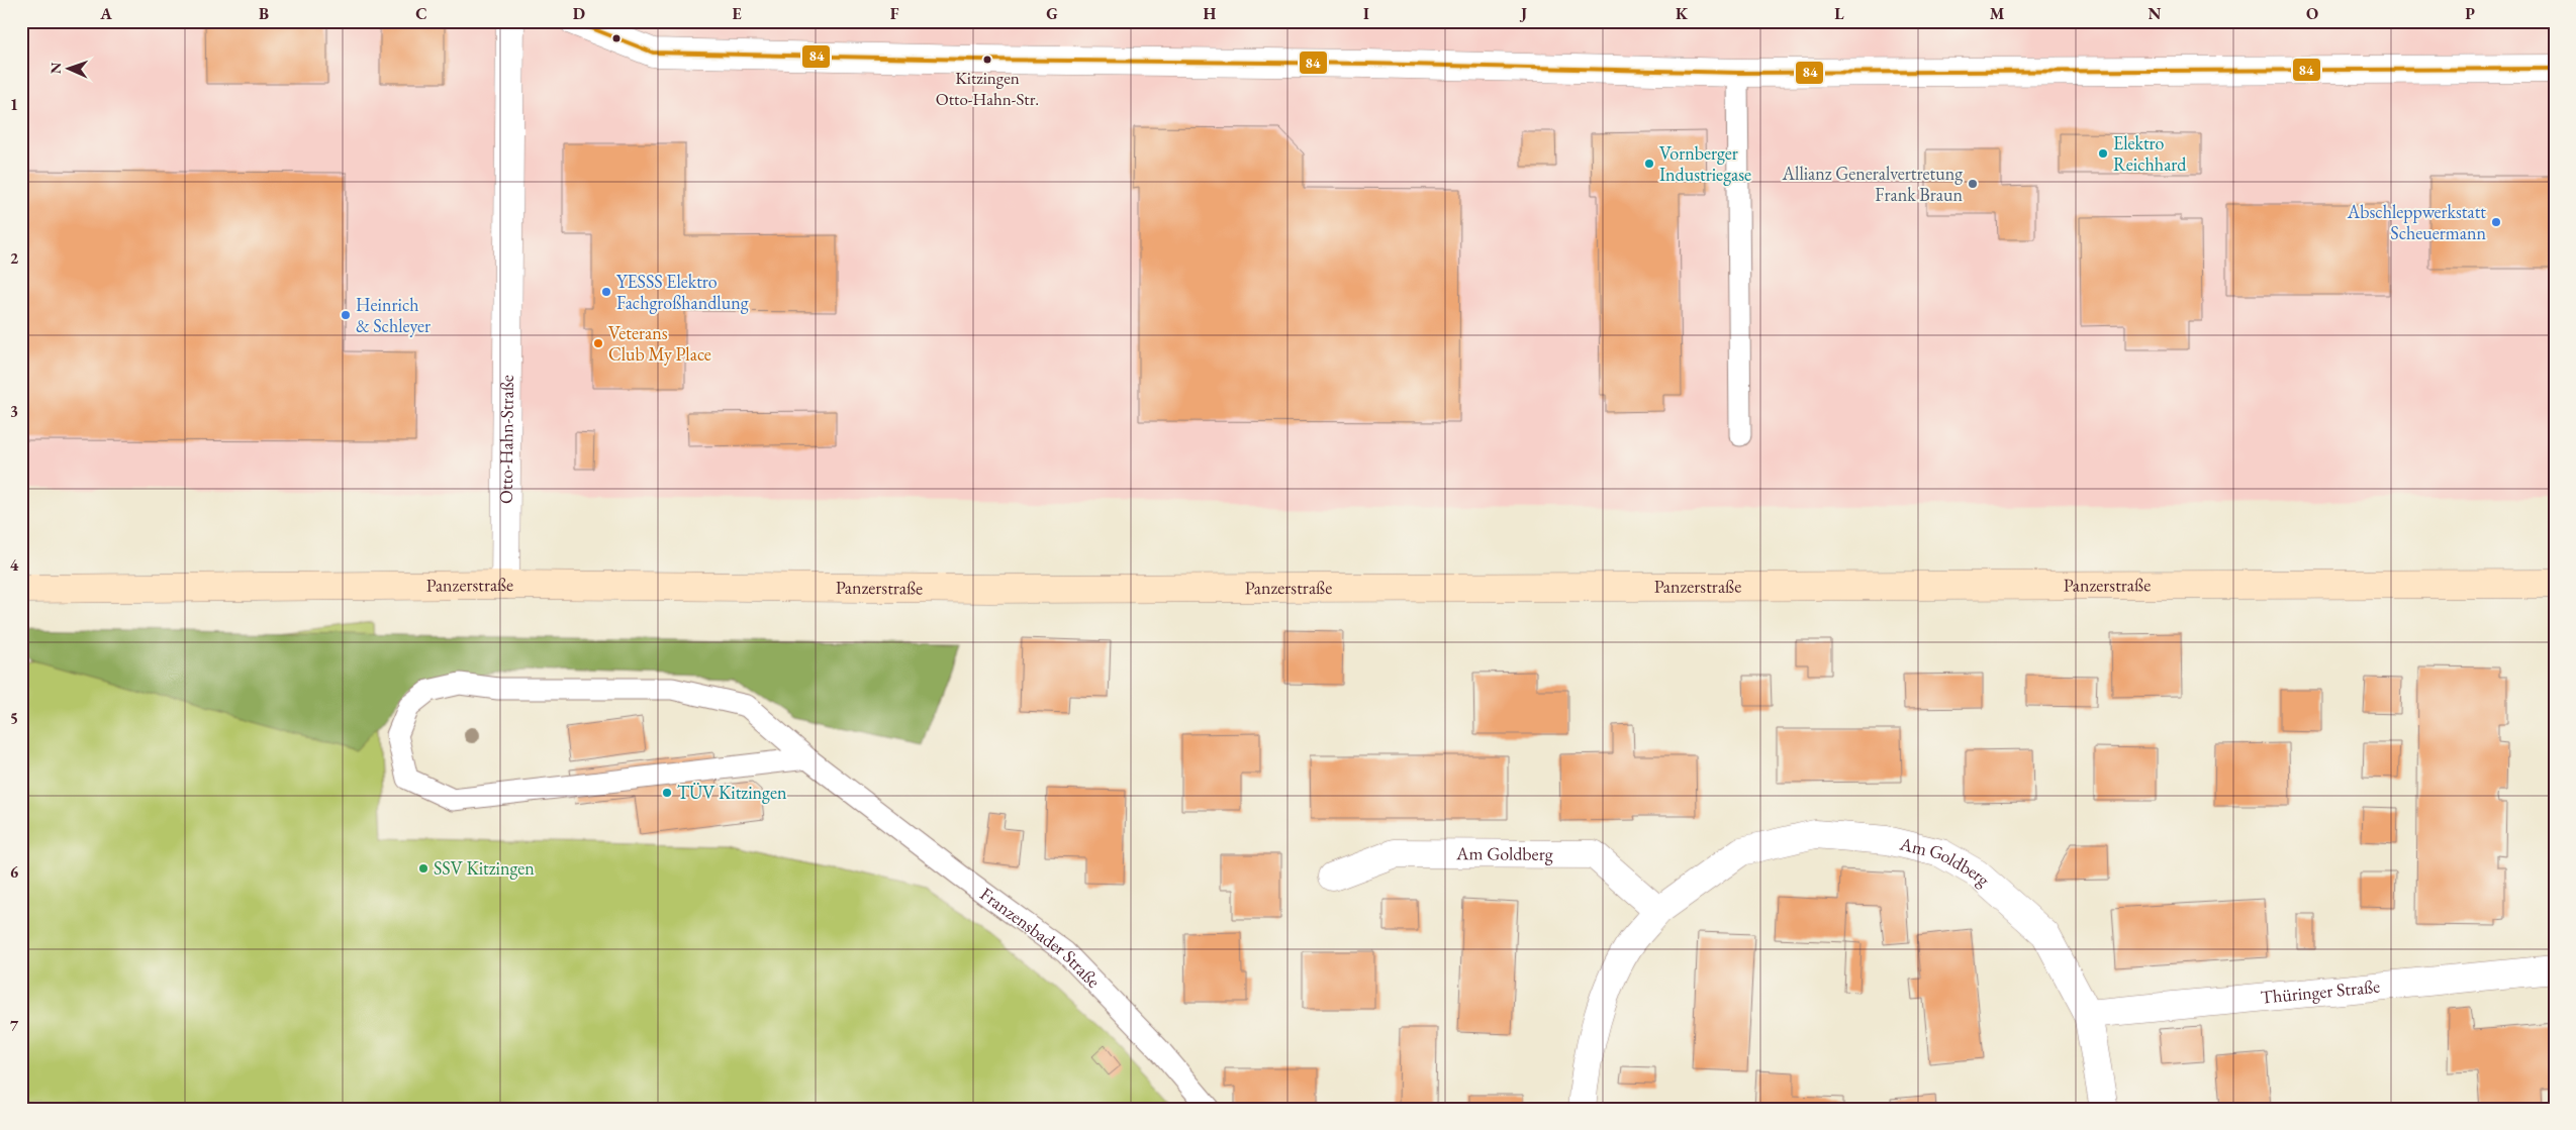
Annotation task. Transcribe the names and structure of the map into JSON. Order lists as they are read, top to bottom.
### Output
{
  "streets": {
    "main road": ["Panzerstraße"],
    "street": ["Otto-Hahn-Straße", "Am Goldberg", "Thüringer Straße"],
    "lane": ["Franzensbader Straße"]
  },
  "crossings": [
    ["Otto-Hahn-Straße", "Panzerstraße"],
    ["Am Goldberg", "Thüringer Straße"]
  ],
  "places": [
    "Kitzingen Otto-Hahn-Str.",
    "Elektro Reichhard",
    "Vornberger Industriegase",
    "Allianz Generalvertretung Frank Braun",
    "Abschleppwerkstatt Scheuermann",
    "YESSS Elektro Fachgroßhandlung",
    "Heinrich & Schleyer",
    "Veterans Club My Place",
    "TÜV Kitzingen",
    "SSV Kitzingen"
  ],
  "lines": ["transit line 84"],
  "north": "left",
  "grid": {
    "columns": [
      "A",
      "B",
      "C",
      "D",
      "E",
      "F",
      "G",
      "H",
      "I",
      "J",
      "K",
      "L",
      "M",
      "N",
      "O",
      "P"
    ],
    "rows": [
      "1",
      "2",
      "3",
      "4",
      "5",
      "6",
      "7"
    ]
  }
}
